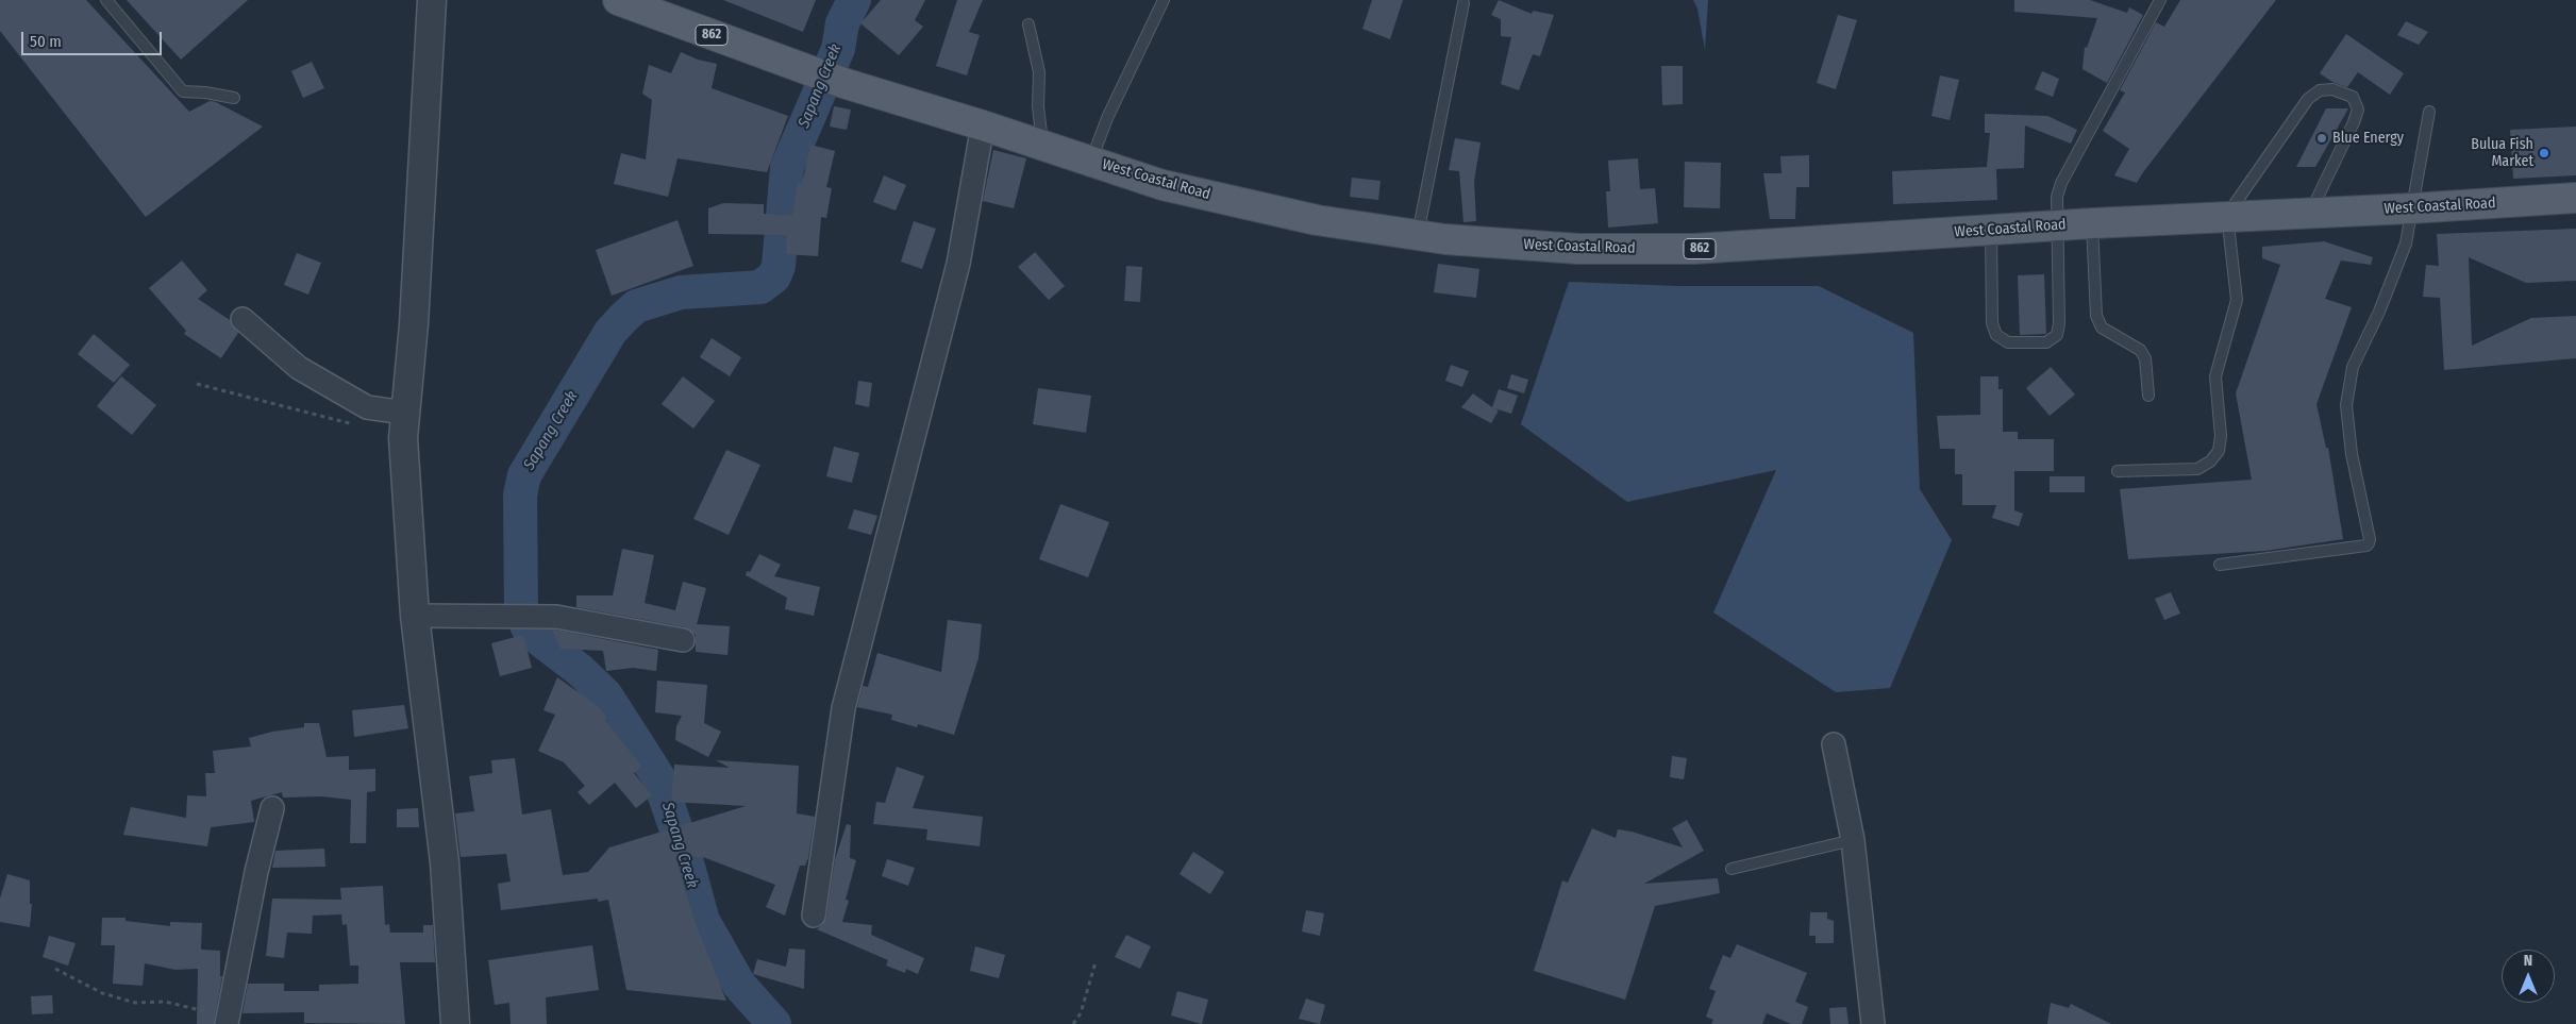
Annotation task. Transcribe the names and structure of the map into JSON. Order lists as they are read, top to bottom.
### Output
{
  "streets": {
    "main road": ["862", "West Coastal Road"]
  },
  "water": ["Sapang Creek"],
  "places": ["Blue Energy", "Bulua Fish Market"],
  "scale_bar": "50 m",
  "north": "top"
}
